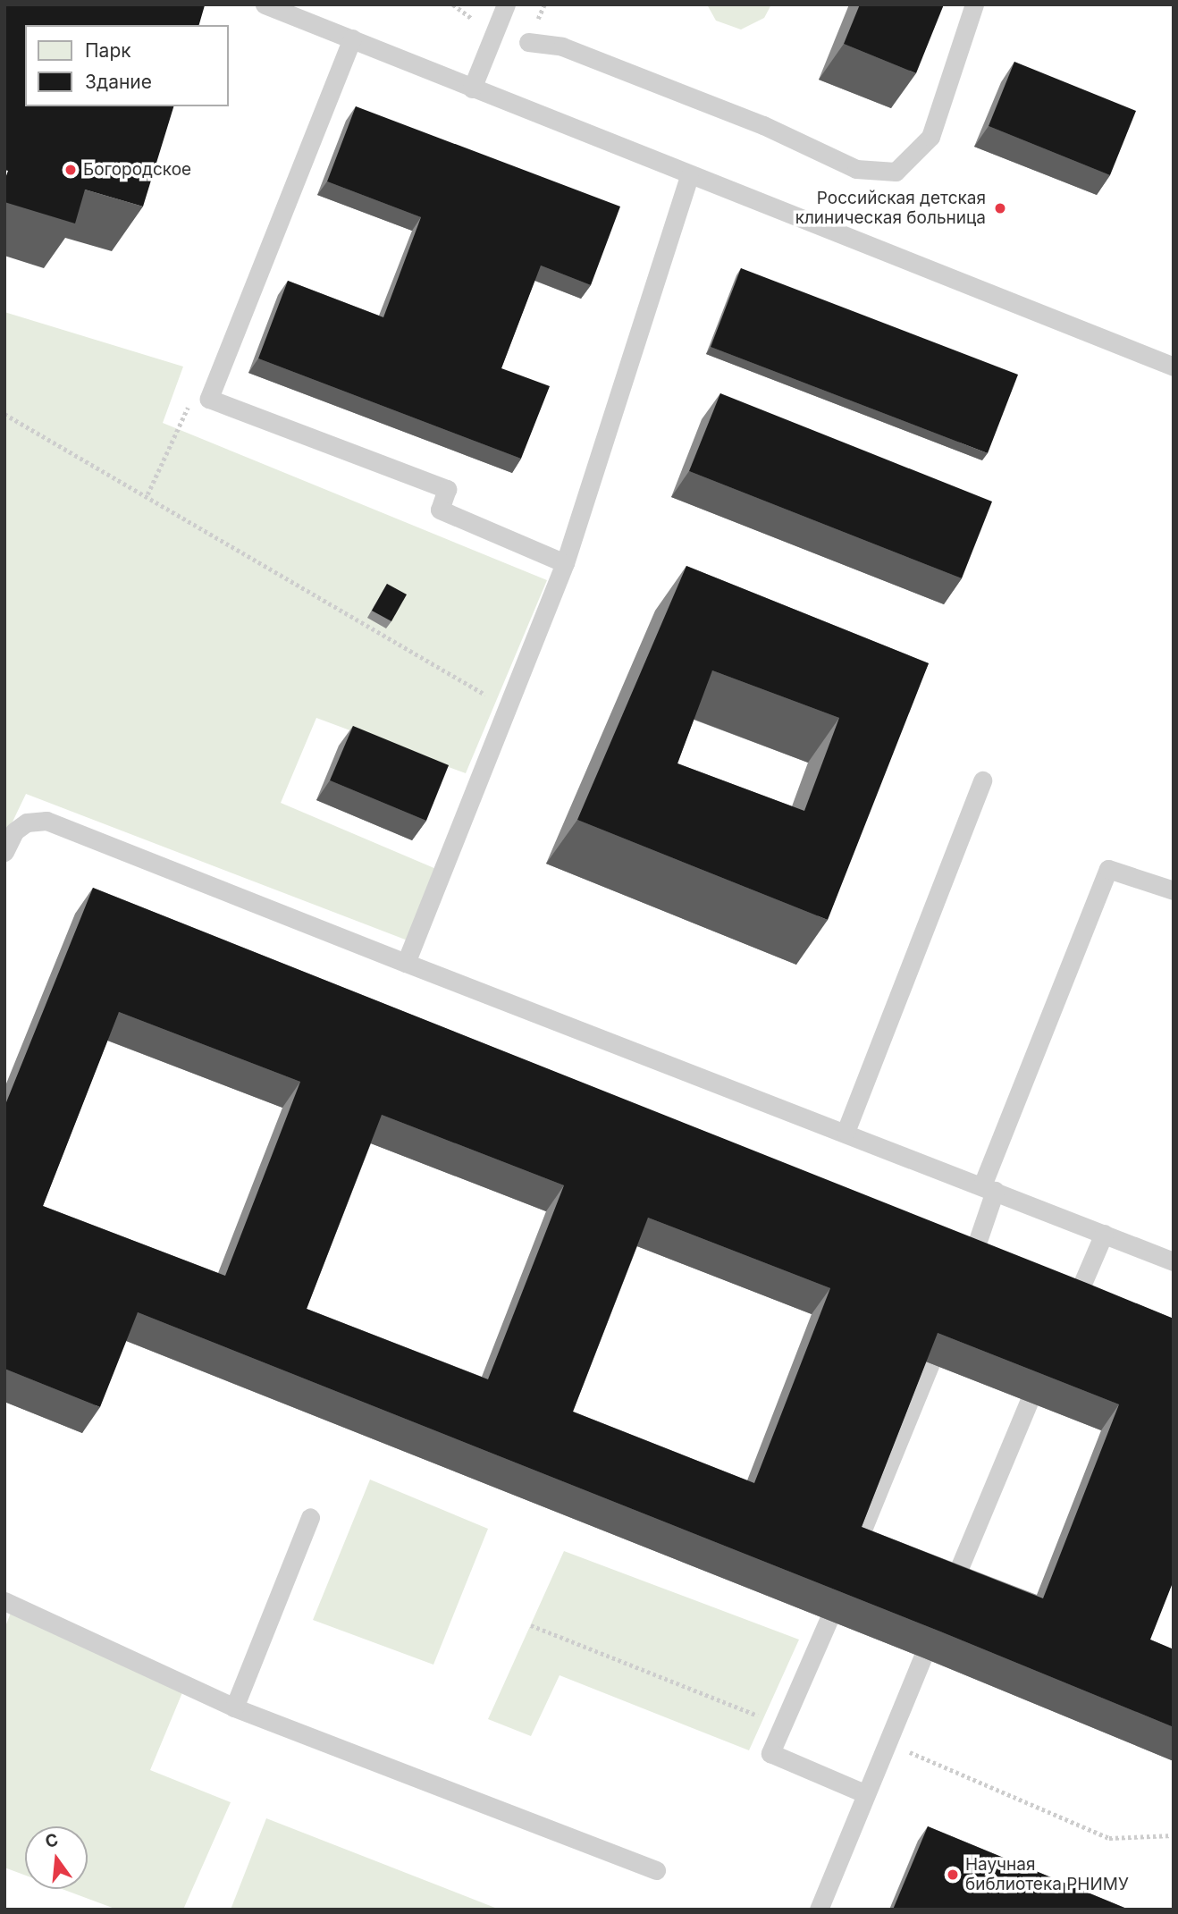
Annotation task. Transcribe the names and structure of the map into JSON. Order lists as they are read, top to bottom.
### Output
{
  "places": ["Богородское", "Российская детская клиническая больница", "Научная библиотека РНИМУ"],
  "legend": ["Парк", "Здание"],
  "north": "top"
}
